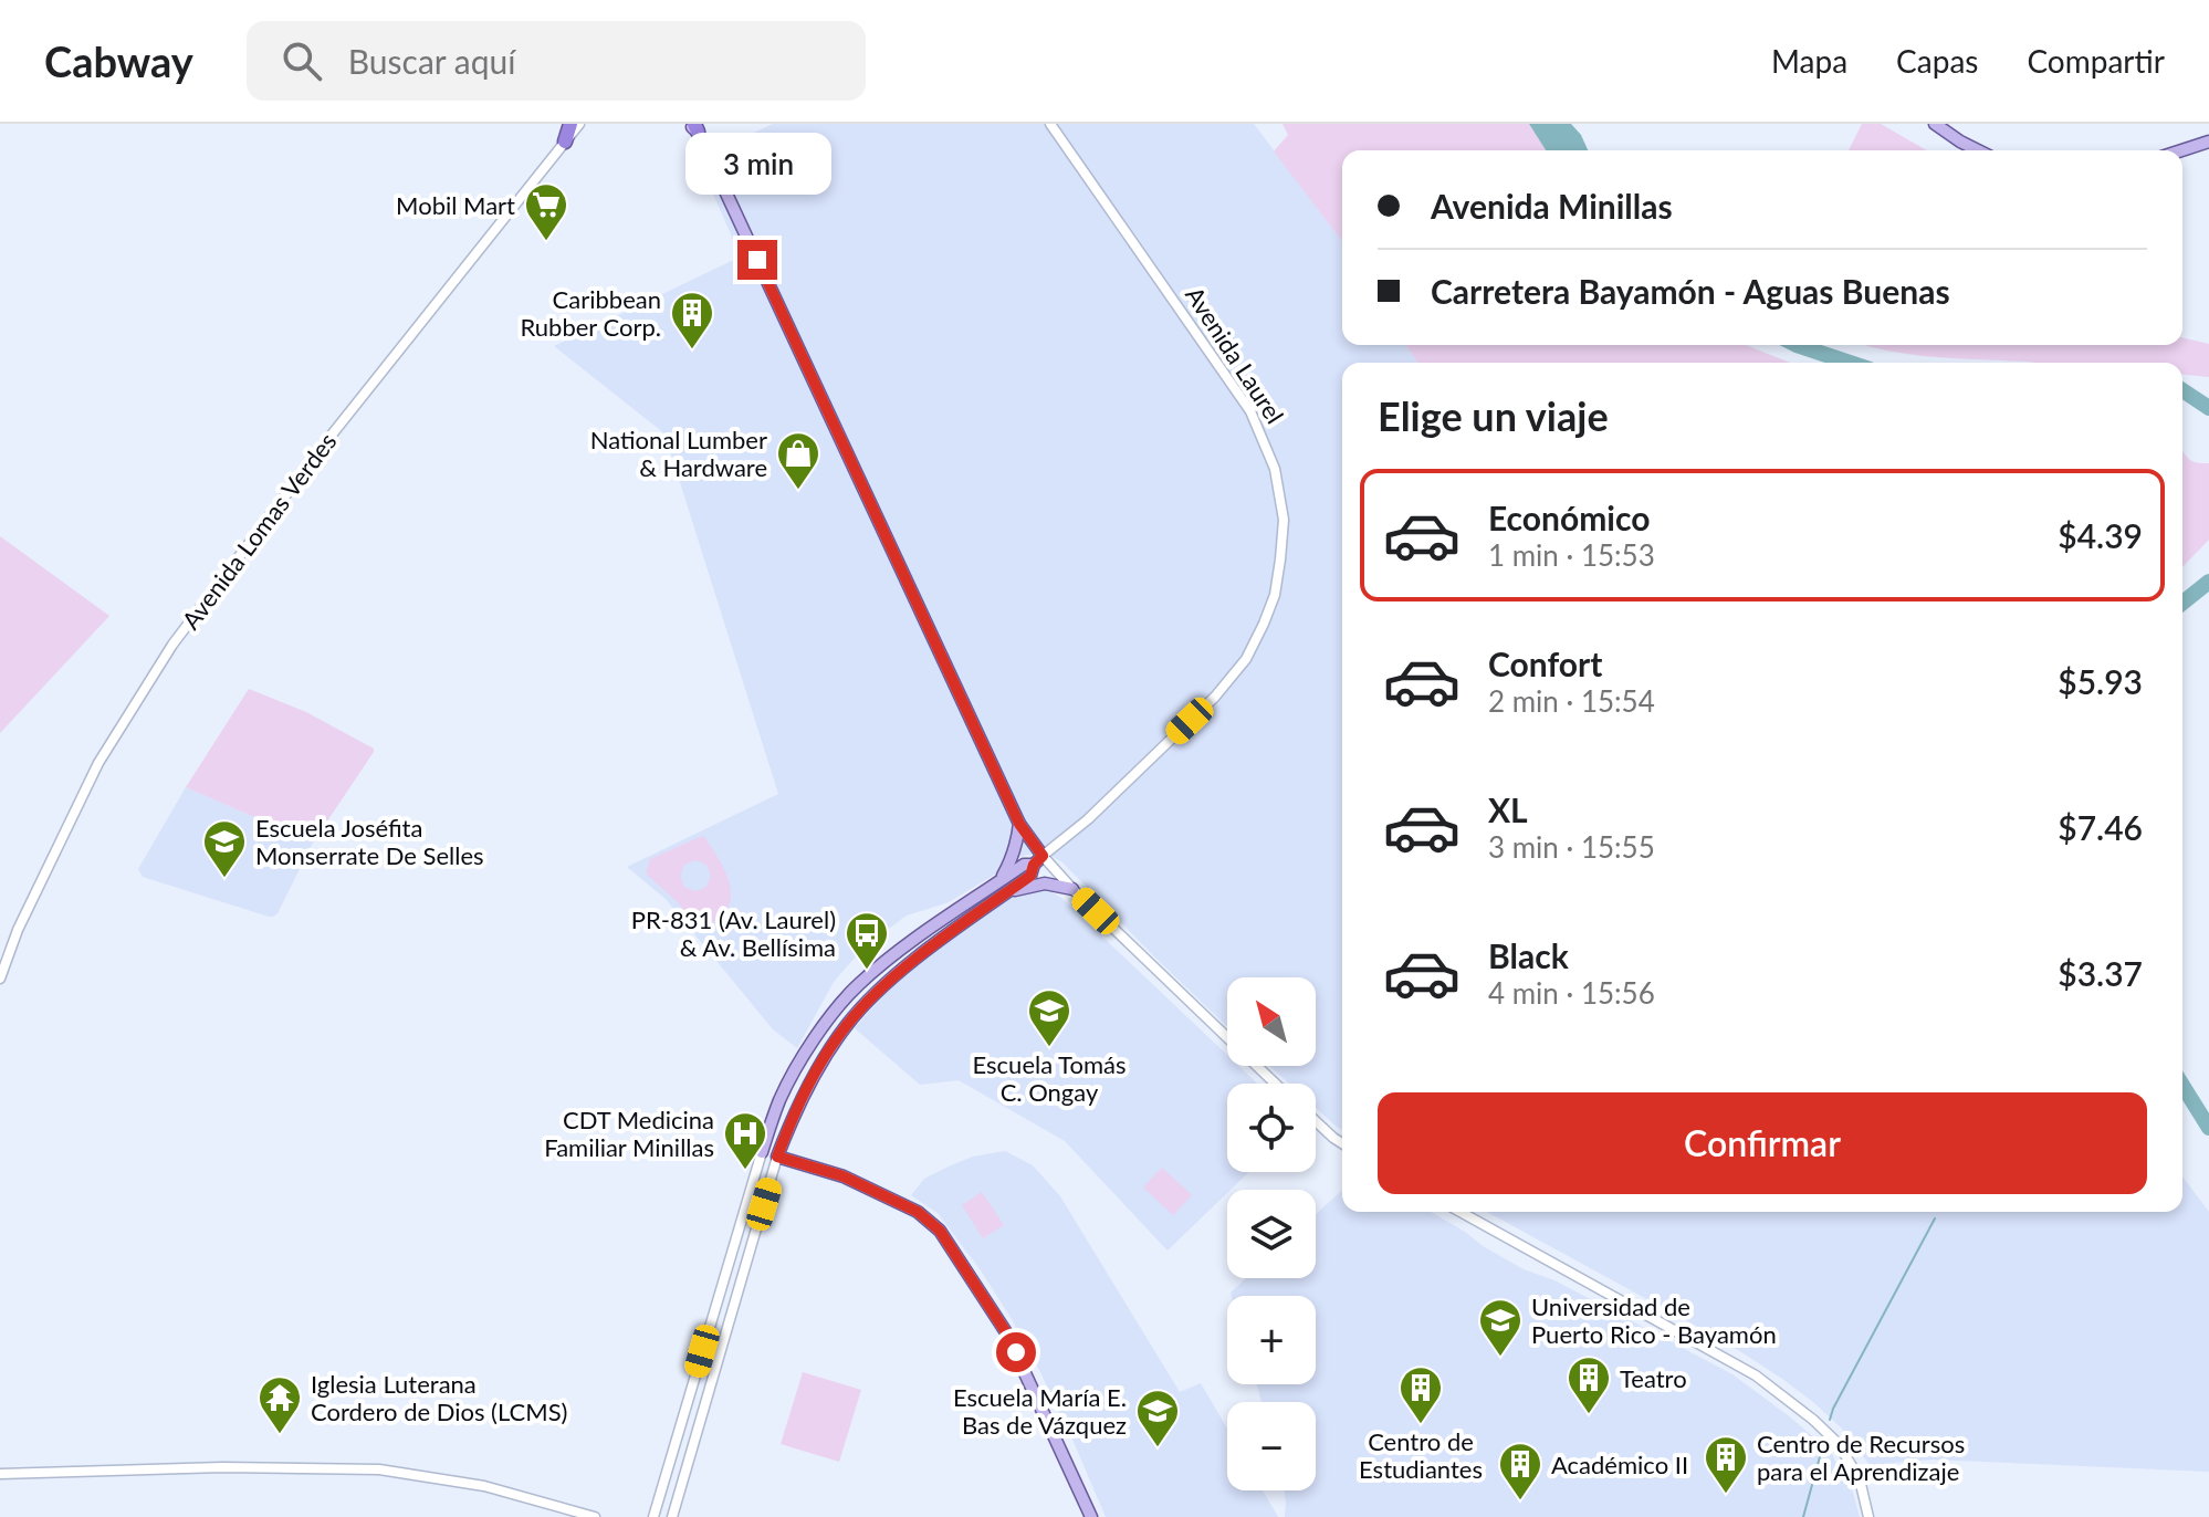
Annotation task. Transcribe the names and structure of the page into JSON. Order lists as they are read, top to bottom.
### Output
{
  "streets": {
    "main road": ["Avenida Laurel"],
    "street": ["Avenida Lomas Verdes"]
  },
  "places": {
    "supermarket": ["Mobil Mart"],
    "building": [
      "Caribbean Rubber Corp.",
      "Teatro",
      "Centro de Estudiantes",
      "Centro de Recursos para el Aprendizaje",
      "Académico II"
    ],
    "shop": ["National Lumber & Hardware"],
    "school or university": [
      "Escuela Joséfita Monserrate De Selles",
      "Escuela Tomás C. Ongay",
      "Universidad de Puerto Rico - Bayamón",
      "Escuela María E. Bas de Vázquez"
    ],
    "bus stop": ["PR-831 (Av. Laurel) & Av. Bellísima"],
    "hospital": ["CDT Medicina Familiar Minillas"],
    "temple": ["Iglesia Luterana Cordero de Dios (LCMS)"]
  },
  "north": "top left",
  "page": {
    "header": "Cabway",
    "search": "Buscar aquí",
    "nav": ["Mapa", "Capas", "Compartir"],
    "bubble": "3 min",
    "banner": ["Avenida Minillas", "Carretera Bayamón - Aguas Buenas"],
    "heading": "Elige un viaje",
    "list": [
      {
        "name": "Económico",
        "note": "1 min · 15:53",
        "value": "$4.39"
      },
      {
        "name": "Confort",
        "note": "2 min · 15:54",
        "value": "$5.93"
      },
      {
        "name": "XL",
        "note": "3 min · 15:55",
        "value": "$7.46"
      },
      {
        "name": "Black",
        "note": "4 min · 15:56",
        "value": "$3.37"
      }
    ],
    "map_buttons": ["+", "−"],
    "buttons": "Confirmar"
  }
}
